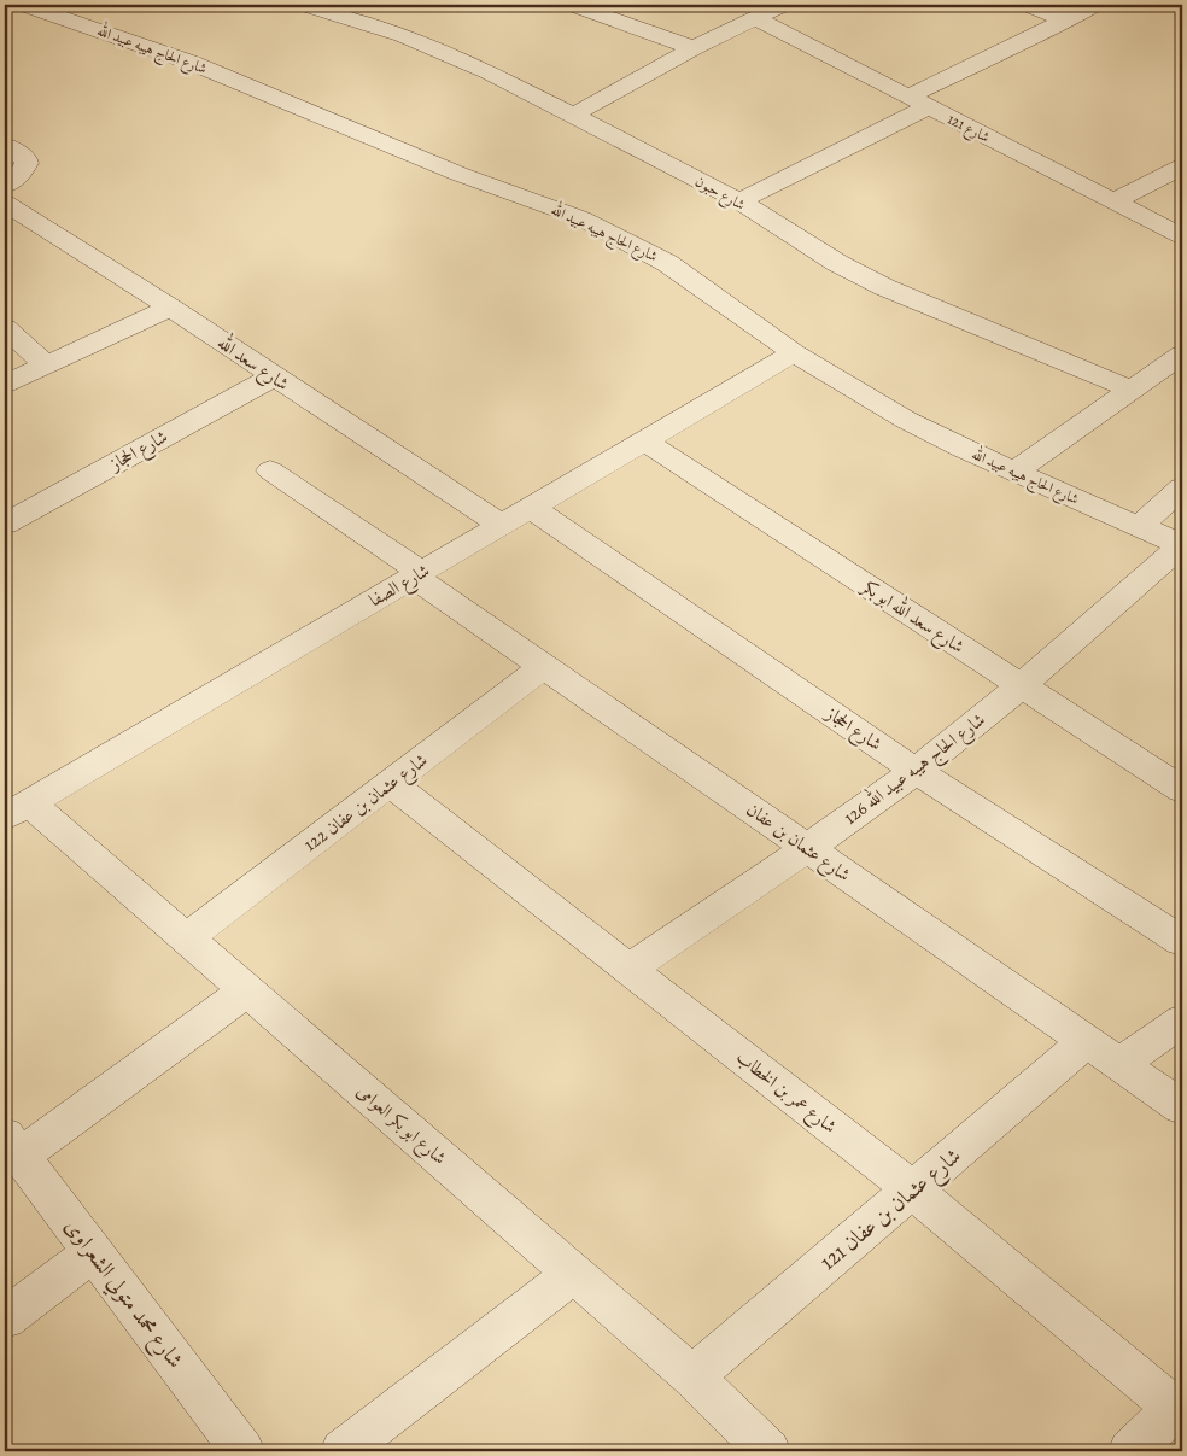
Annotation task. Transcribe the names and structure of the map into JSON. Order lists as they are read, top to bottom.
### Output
{
  "streets": {
    "street": [
      "شارع الحاج هيبه عبيد الله",
      "شارع 121",
      "شارع حبون",
      "شارع سعد الله",
      "شارع الحجاز",
      "شارع الصفا",
      "شارع سعد الله ابو بكر",
      "شارع الحاج هيبه عبيد الله 126",
      "شارع عثمان بن عفان 122",
      "شارع عثمان بن عفان",
      "شارع عمر بن الخطاب",
      "شارع ابو بكر العوامى",
      "شارع عثمان بن عفان 121",
      "شارع محمد متولي الشعراوى"
    ]
  },
  "crossings": [
    ["شارع الحاج هيبه عبيد الله", "شارع الصفا"],
    ["شارع الحاج هيبه عبيد الله", "شارع الحاج هيبه عبيد الله 126"],
    ["شارع سعد الله", "شارع الحجاز"],
    ["شارع سعد الله", "شارع الصفا"],
    ["شارع الحجاز", "شارع الصفا"],
    ["شارع الحجاز", "شارع الحاج هيبه عبيد الله 126"],
    ["شارع الصفا", "شارع سعد الله ابو بكر"],
    ["شارع الصفا", "شارع عثمان بن عفان"],
    ["شارع الصفا", "شارع ابو بكر العوامى"],
    ["شارع سعد الله ابو بكر", "شارع الحاج هيبه عبيد الله 126"],
    ["شارع الحاج هيبه عبيد الله 126", "شارع عثمان بن عفان"],
    ["شارع الحاج هيبه عبيد الله 126", "شارع عمر بن الخطاب"],
    ["شارع عثمان بن عفان 122", "شارع عثمان بن عفان"],
    ["شارع عثمان بن عفان 122", "شارع عمر بن الخطاب"],
    ["شارع عثمان بن عفان 122", "شارع ابو بكر العوامى"],
    ["شارع عثمان بن عفان", "شارع عثمان بن عفان 121"],
    ["شارع عمر بن الخطاب", "شارع عثمان بن عفان 121"],
    ["شارع ابو بكر العوامى", "شارع عثمان بن عفان 121"]
  ]
}
